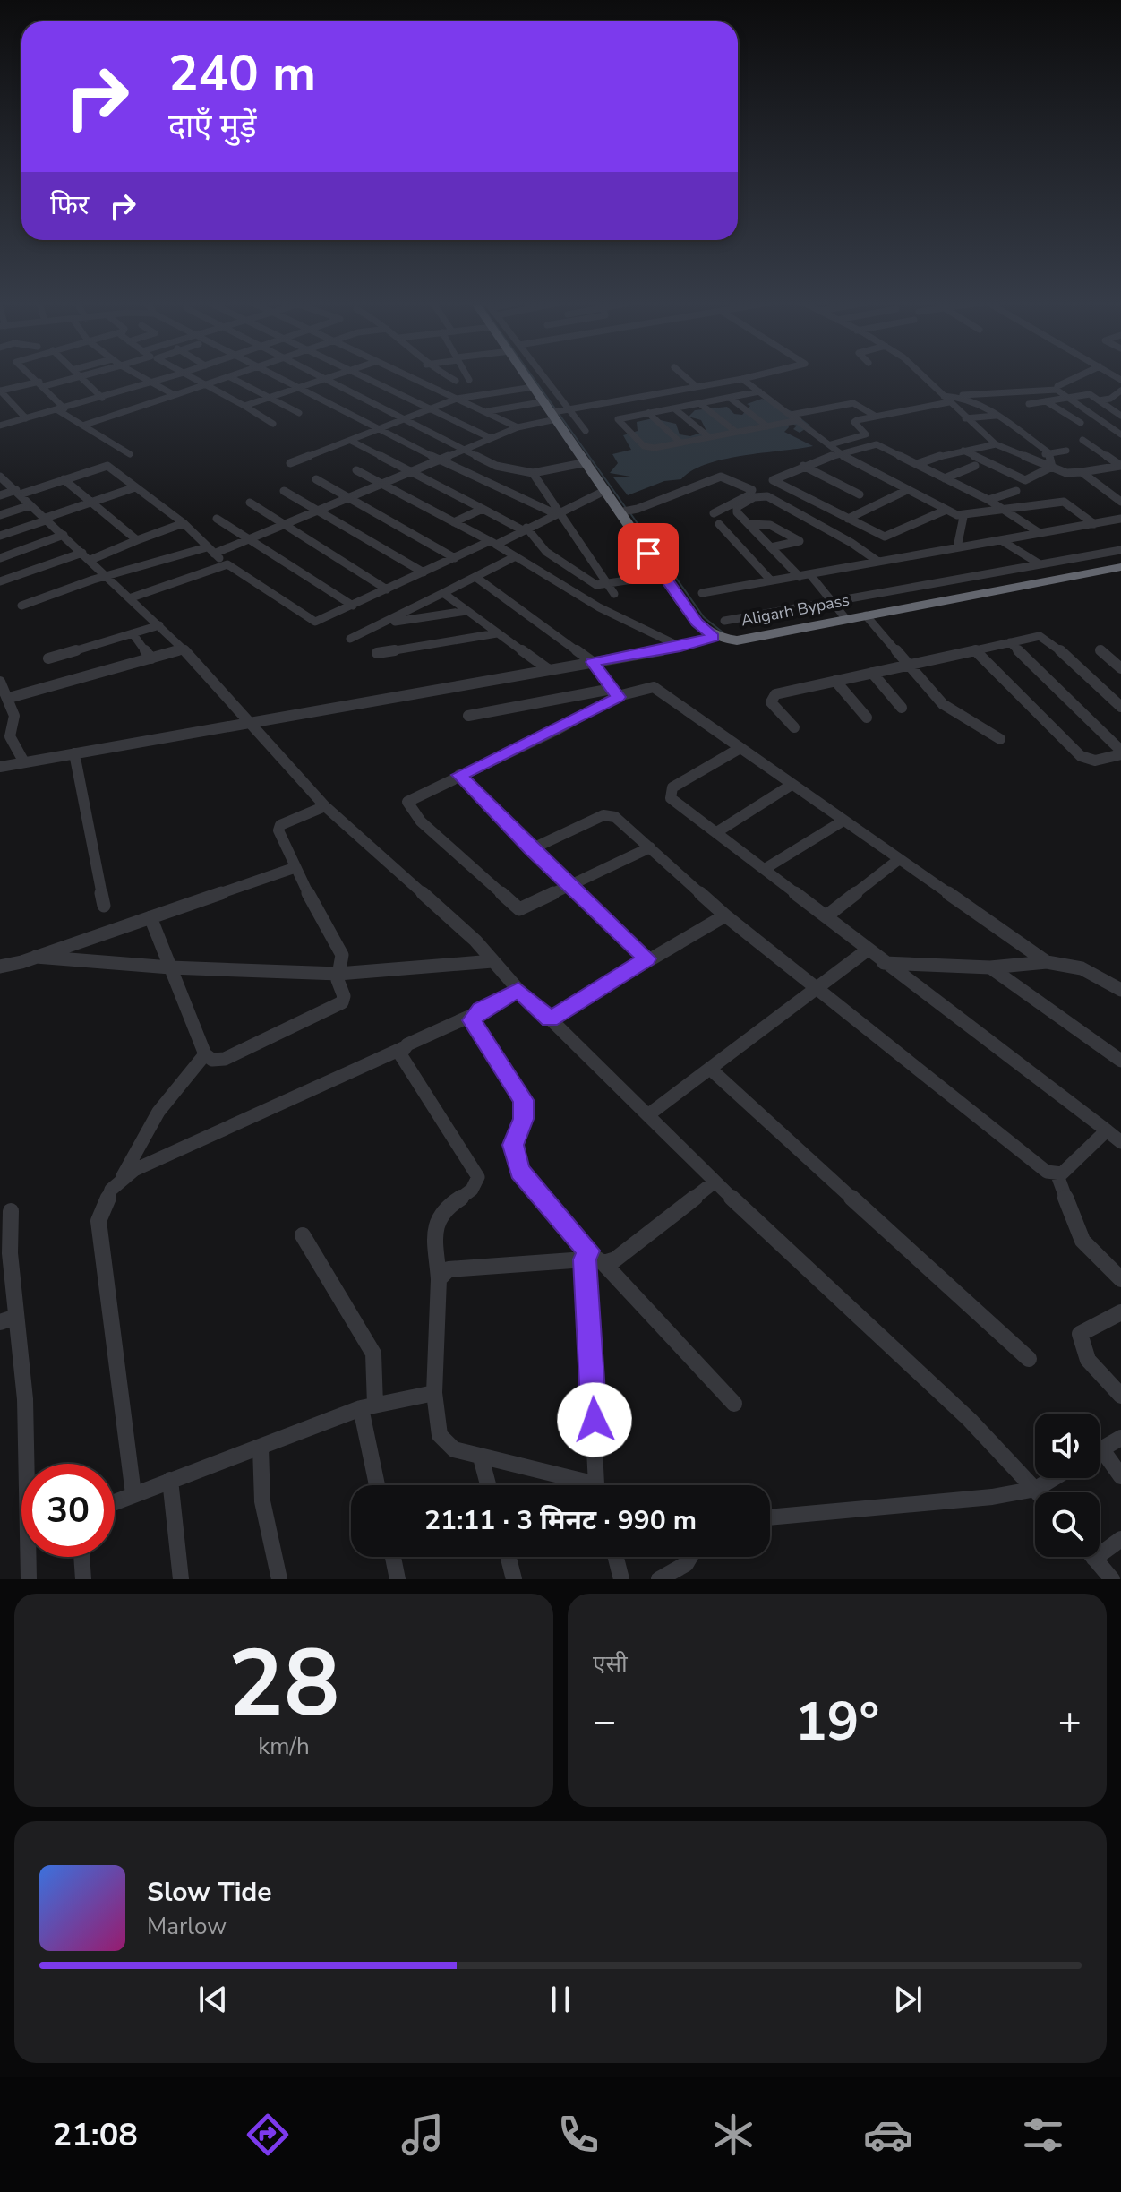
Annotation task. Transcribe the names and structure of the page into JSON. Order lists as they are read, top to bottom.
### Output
{
  "streets": {
    "highway": ["Aligarh Bypass"]
  },
  "page": {
    "turn": ["240 m", "दाएँ मुड़ें"],
    "then": "फिर",
    "limit": "30",
    "trip": "21:11 · 3 मिनट · 990 m",
    "tile": [
      ["28", "km/h"],
      "एसी"
    ],
    "heat": ["−", "19°", "+"],
    "song": ["Slow Tide", "Marlow"],
    "tabs": "21:08"
  }
}
